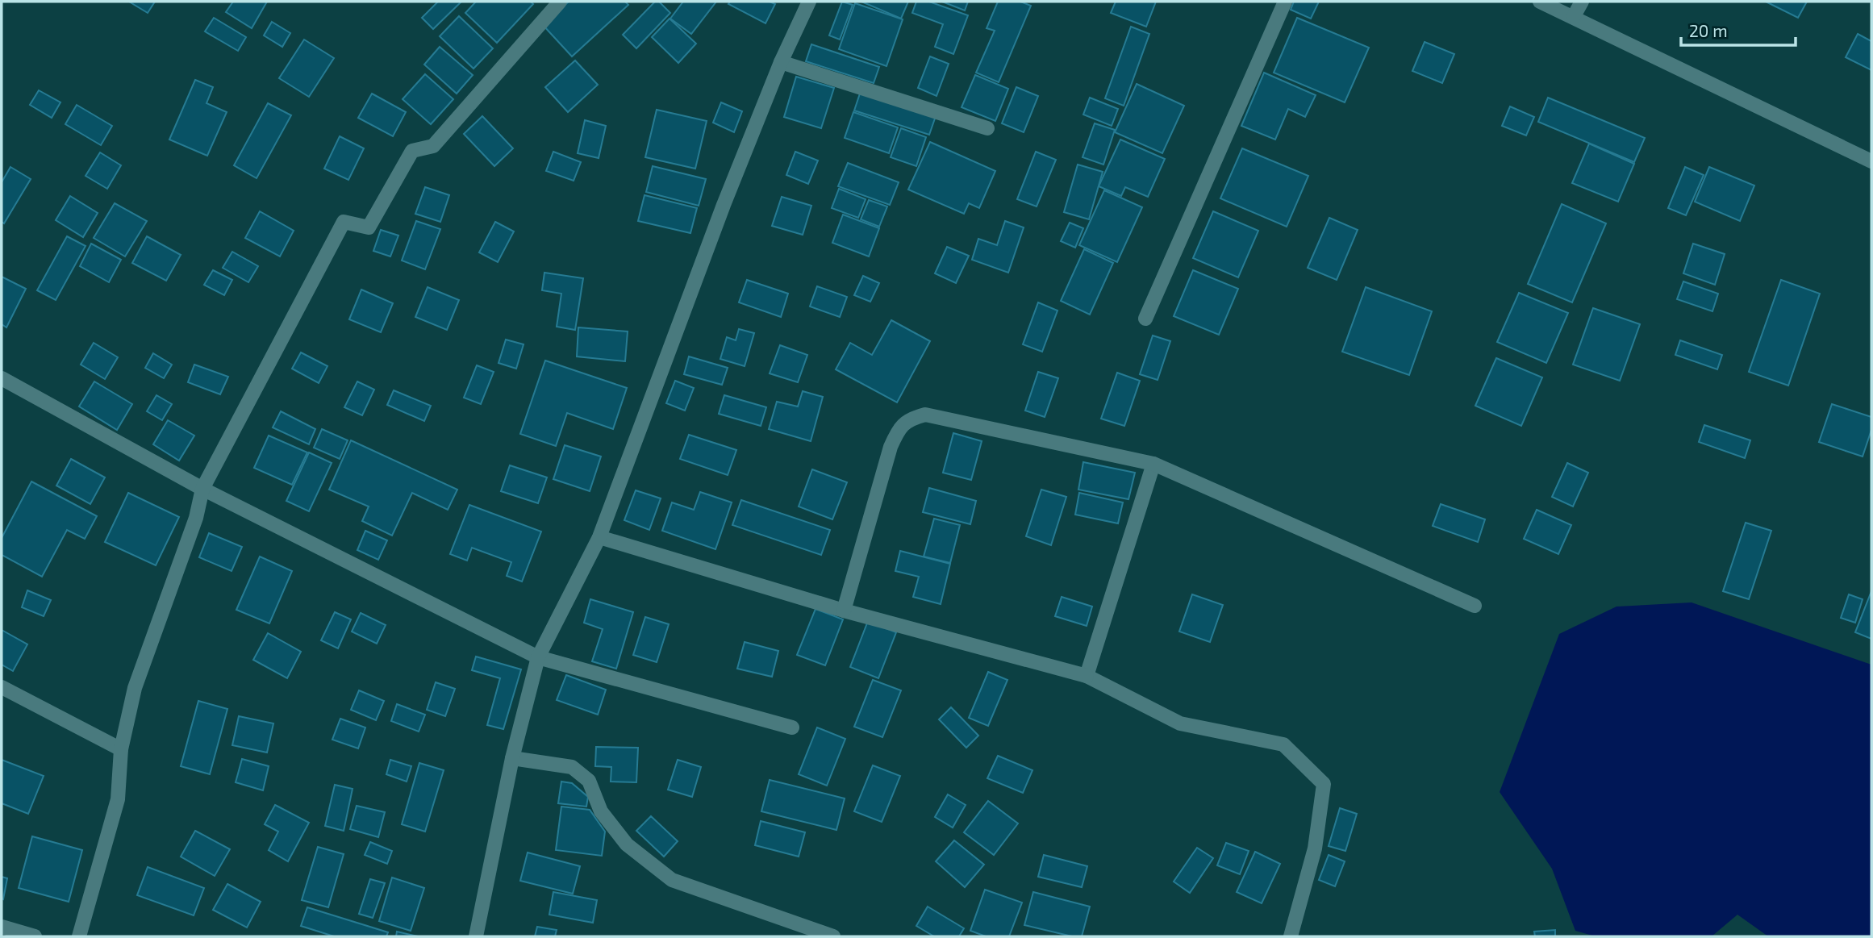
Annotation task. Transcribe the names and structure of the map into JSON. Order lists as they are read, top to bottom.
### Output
{
  "scale_bar": "20 m"
}
